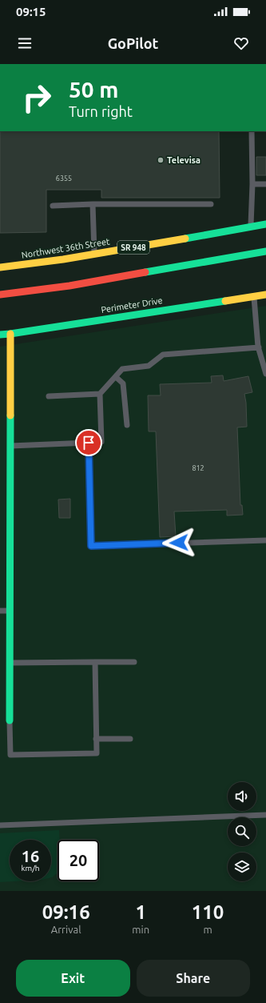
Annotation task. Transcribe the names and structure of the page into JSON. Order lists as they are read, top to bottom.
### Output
{
  "streets": {
    "street": ["SR 948", "Northwest 36th Street", "Perimeter Drive"]
  },
  "places": ["Televisa"],
  "house_numbers": ["6355", "812"],
  "page": {
    "status": "09:15",
    "header": "GoPilot",
    "turn": ["50 m", "Turn right"],
    "speed": "16 km/h",
    "limit": "20",
    "eta": [
      "09:16",
      "Arrival",
      "1",
      "min",
      "110",
      "m"
    ],
    "buttons": ["Exit", "Share"]
  }
}
